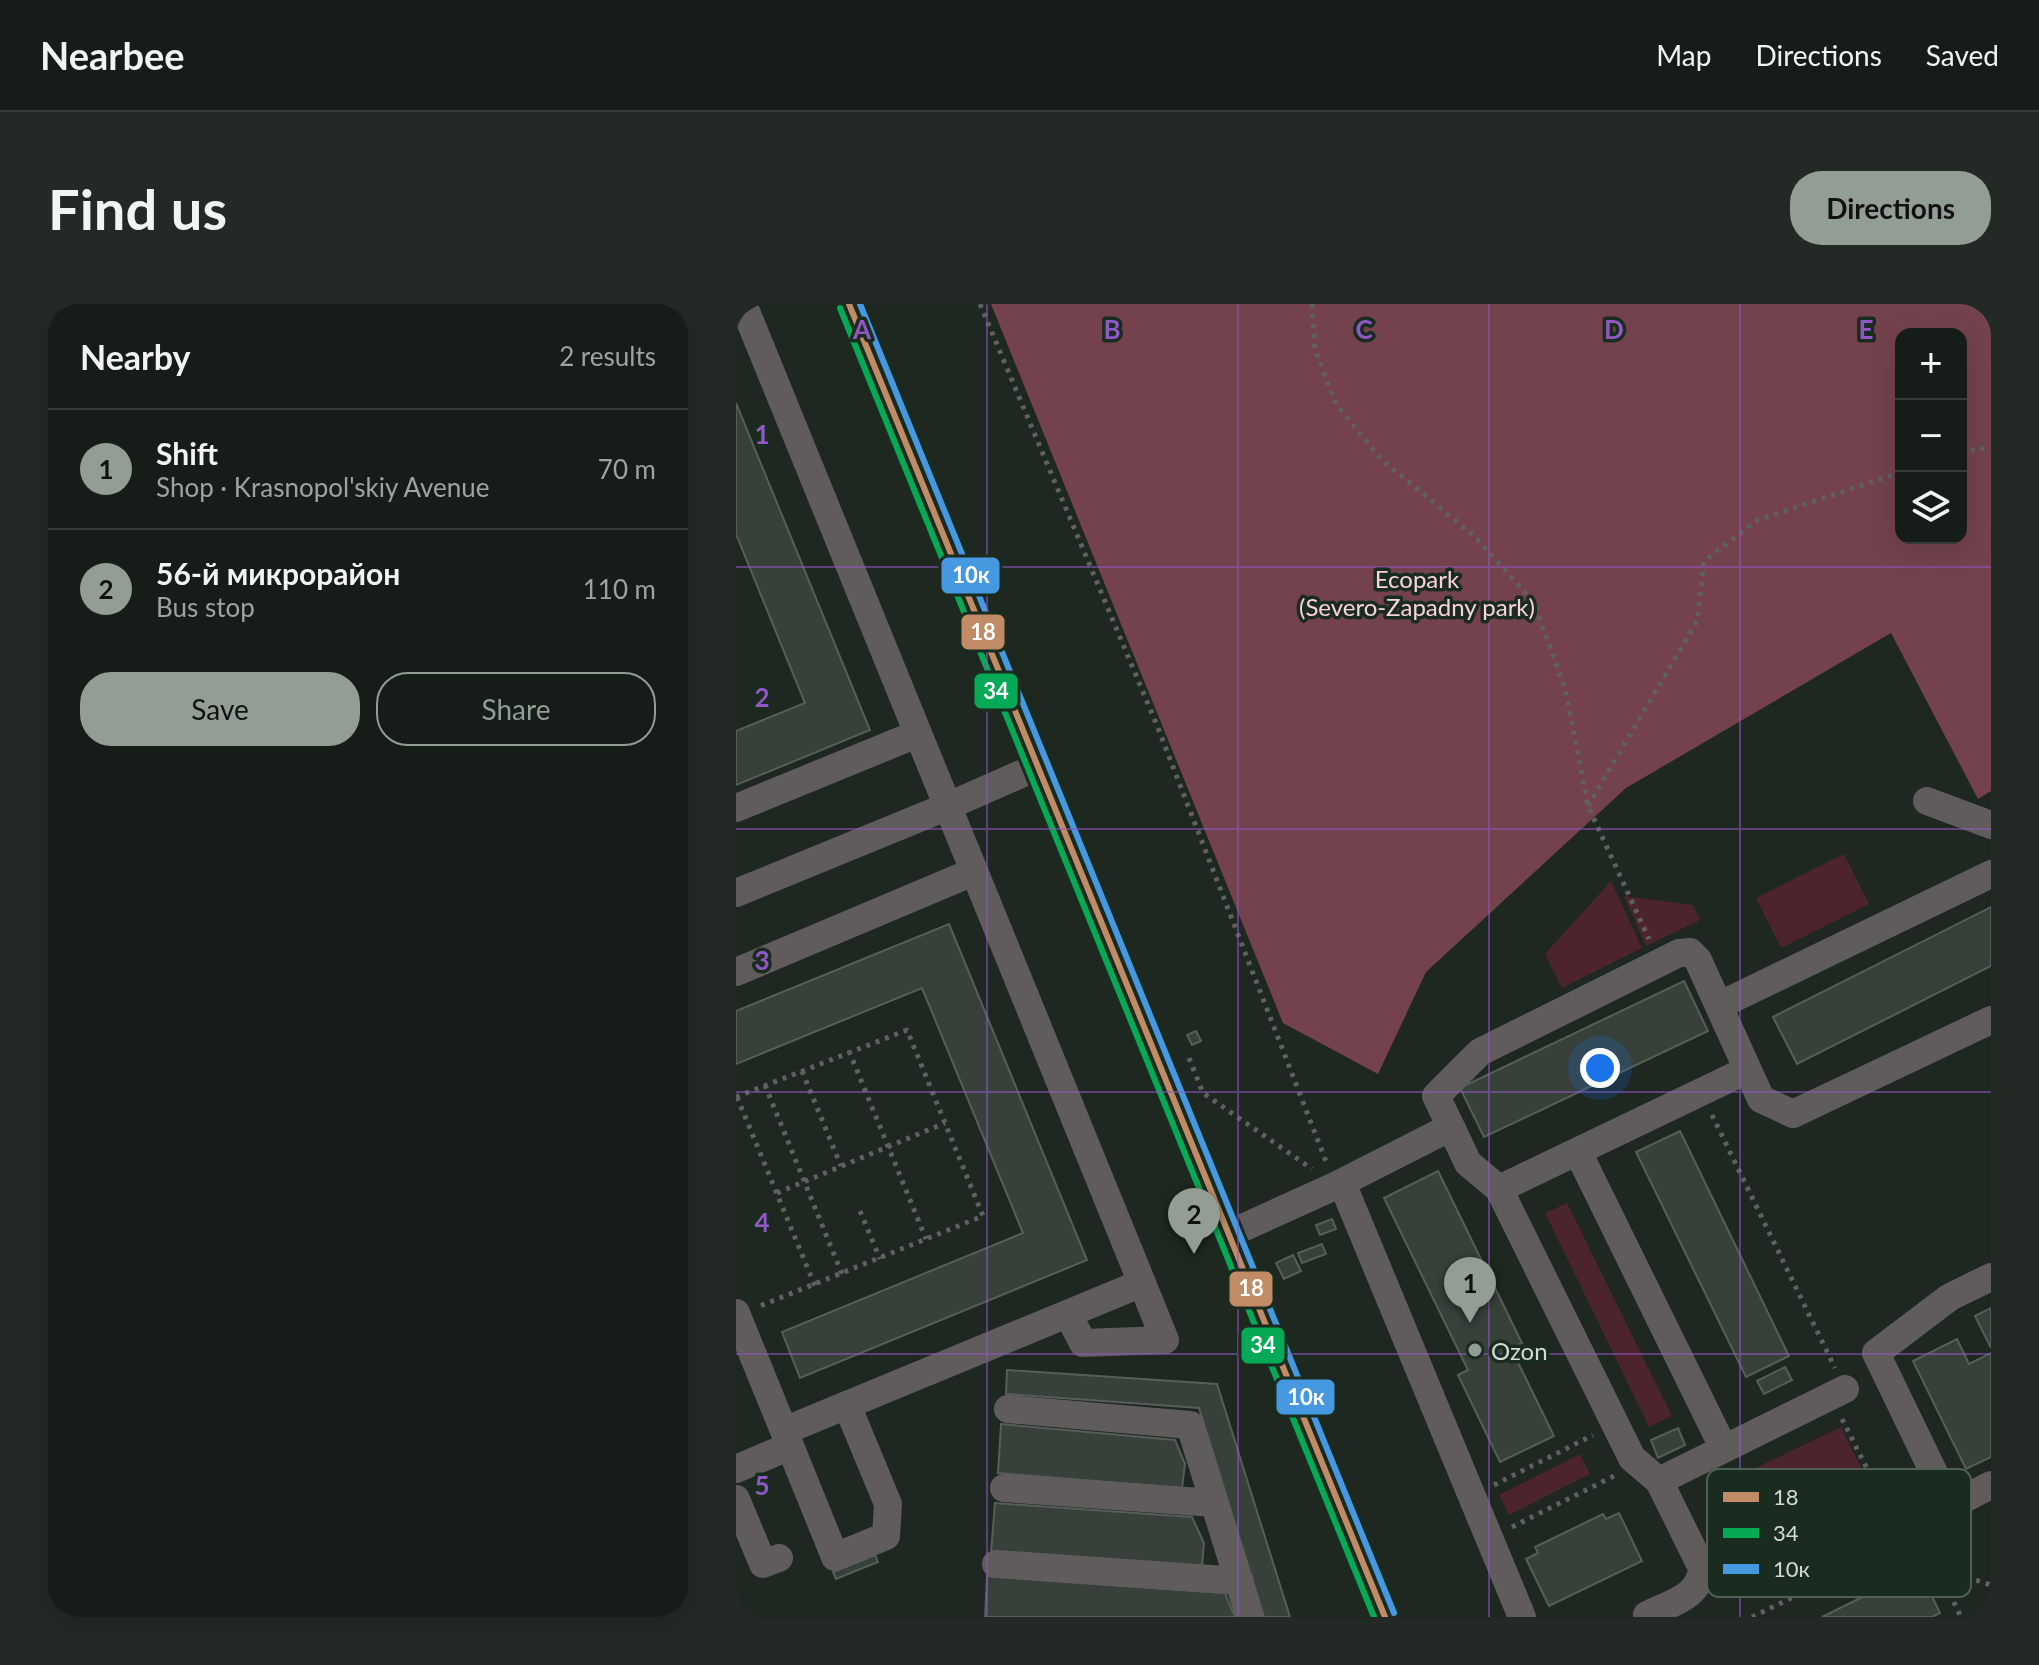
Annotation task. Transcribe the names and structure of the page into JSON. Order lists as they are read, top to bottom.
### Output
{
  "parks": ["Ecopark (Severo-Zapadny park)"],
  "places": ["Ozon"],
  "lines": ["transit line 18", "transit line 10к", "transit line 34"],
  "legend": ["18", "34", "10к"],
  "page": {
    "header": "Nearbee",
    "nav": ["Map", "Directions", "Saved"],
    "buttons": [
      "Directions",
      ["Save", "Share"]
    ],
    "title": "Find us",
    "heading": ["Nearby", "2 results"],
    "map_buttons": ["+", "−"],
    "list": [
      {
        "mark": "1",
        "name": "Shift",
        "note": "Shop · Krasnopol'skiy Avenue",
        "value": "70 m"
      },
      {
        "mark": "2",
        "name": "56-й микрорайон",
        "note": "Bus stop",
        "value": "110 m"
      }
    ],
    "pins": ["2", "1"]
  },
  "grid": {
    "columns": [
      "A",
      "B",
      "C",
      "D",
      "E"
    ],
    "rows": [
      "1",
      "2",
      "3",
      "4",
      "5"
    ]
  }
}
